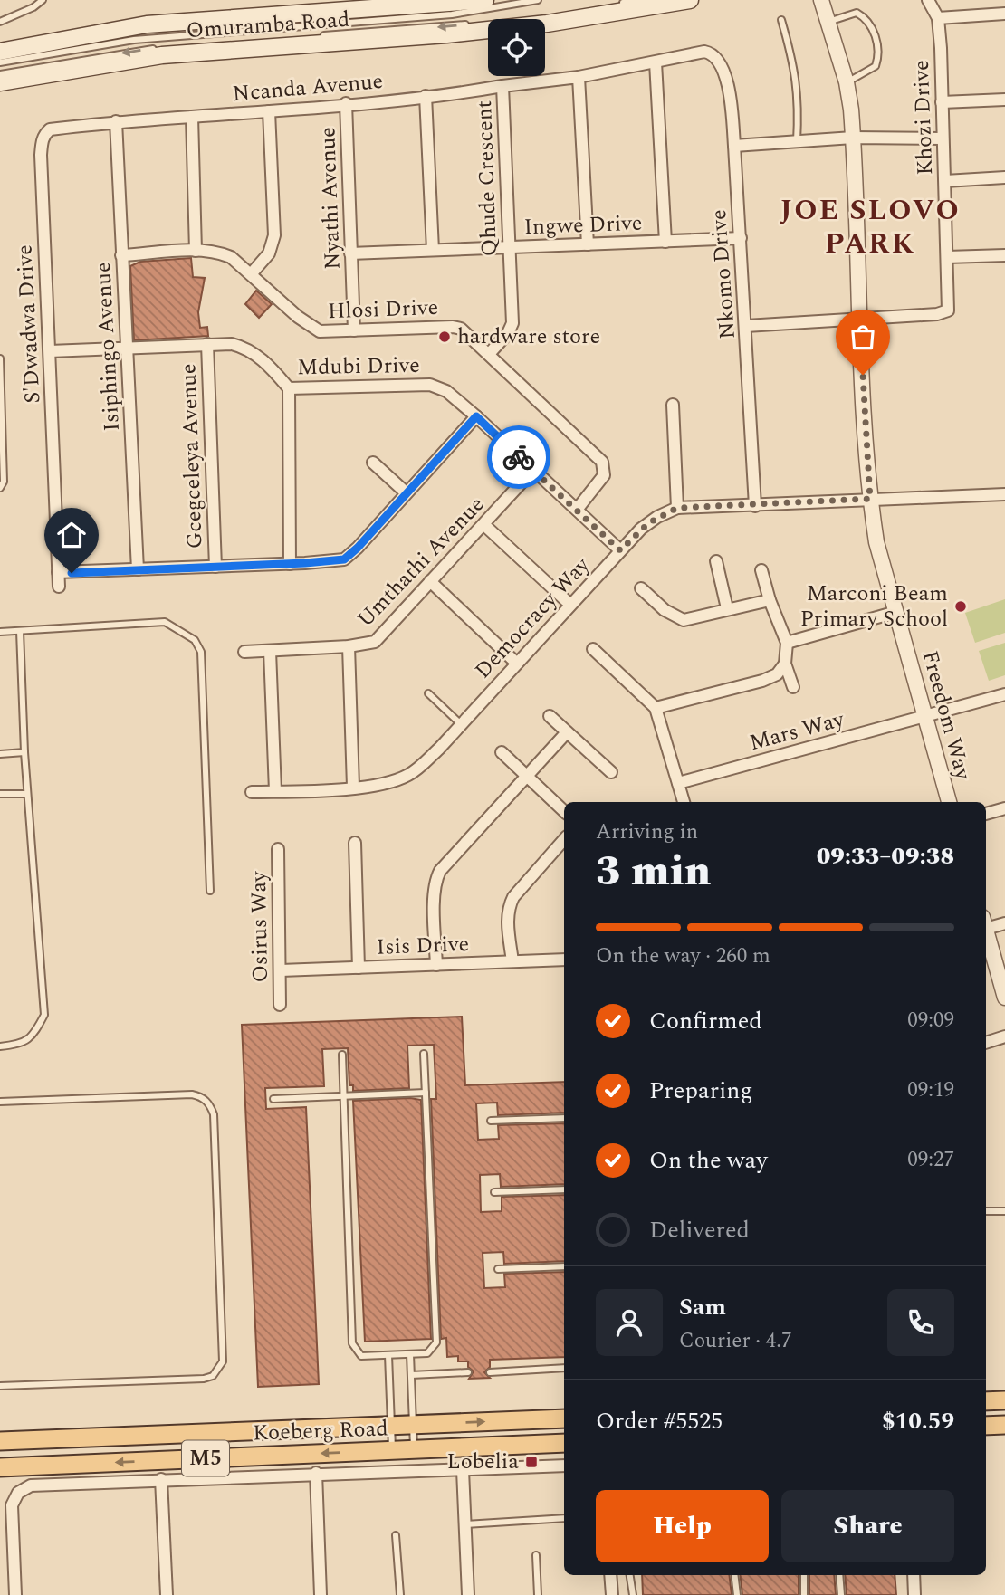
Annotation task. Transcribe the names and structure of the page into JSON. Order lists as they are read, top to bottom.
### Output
{
  "streets": {
    "main road": ["Omuramba Road", "Koeberg Road", "M5"],
    "street": [
      "Ncanda Avenue",
      "Khozi Drive",
      "Qhude Crescent",
      "Nyathi Avenue",
      "Ingwe Drive",
      "Nkomo Drive",
      "Hlosi Drive",
      "S'Dwadwa Drive",
      "Isiphingo Avenue",
      "Mdubi Drive",
      "Gcegceleya Avenue",
      "Umthathi Avenue",
      "Democracy Way",
      "Freedom Way",
      "Mars Way",
      "Osirus Way",
      "Isis Drive"
    ]
  },
  "crossings": [
    ["Ncanda Avenue", "Qhude Crescent"],
    ["Ncanda Avenue", "Nyathi Avenue"],
    ["Ncanda Avenue", "S'Dwadwa Drive"],
    ["Ncanda Avenue", "Isiphingo Avenue"],
    ["Khozi Drive", "Freedom Way"],
    ["Qhude Crescent", "Ingwe Drive"],
    ["Qhude Crescent", "Nkomo Drive"],
    ["Qhude Crescent", "Hlosi Drive"],
    ["Nyathi Avenue", "Ingwe Drive"],
    ["Nyathi Avenue", "Hlosi Drive"],
    ["Ingwe Drive", "Nkomo Drive"],
    ["Nkomo Drive", "Democracy Way"],
    ["Hlosi Drive", "Isiphingo Avenue"],
    ["Hlosi Drive", "Mdubi Drive"],
    ["S'Dwadwa Drive", "Isiphingo Avenue"],
    ["S'Dwadwa Drive", "Mdubi Drive"],
    ["Isiphingo Avenue", "Mdubi Drive"],
    ["Mdubi Drive", "Gcegceleya Avenue"],
    ["Mdubi Drive", "Umthathi Avenue"],
    ["Mdubi Drive", "Democracy Way"],
    ["Democracy Way", "Freedom Way"],
    ["Freedom Way", "Mars Way"],
    ["Osirus Way", "Isis Drive"]
  ],
  "districts": ["JOE SLOVO PARK"],
  "places": {
    "other": ["hardware store", "Marconi Beam Primary School"],
    "transit": ["Lobelia"]
  },
  "page": {
    "heading": ["3 min", "Arriving in", "09:33–09:38"],
    "panel": [
      "Sam",
      "Courier · 4.7",
      "Order #5525",
      "$10.59"
    ],
    "bar": "On the way · 260 m",
    "list": [
      ["Confirmed", "09:09"],
      ["Preparing", "09:19"],
      ["On the way", "09:27"],
      "Delivered"
    ],
    "buttons": ["Help", "Share"]
  }
}
